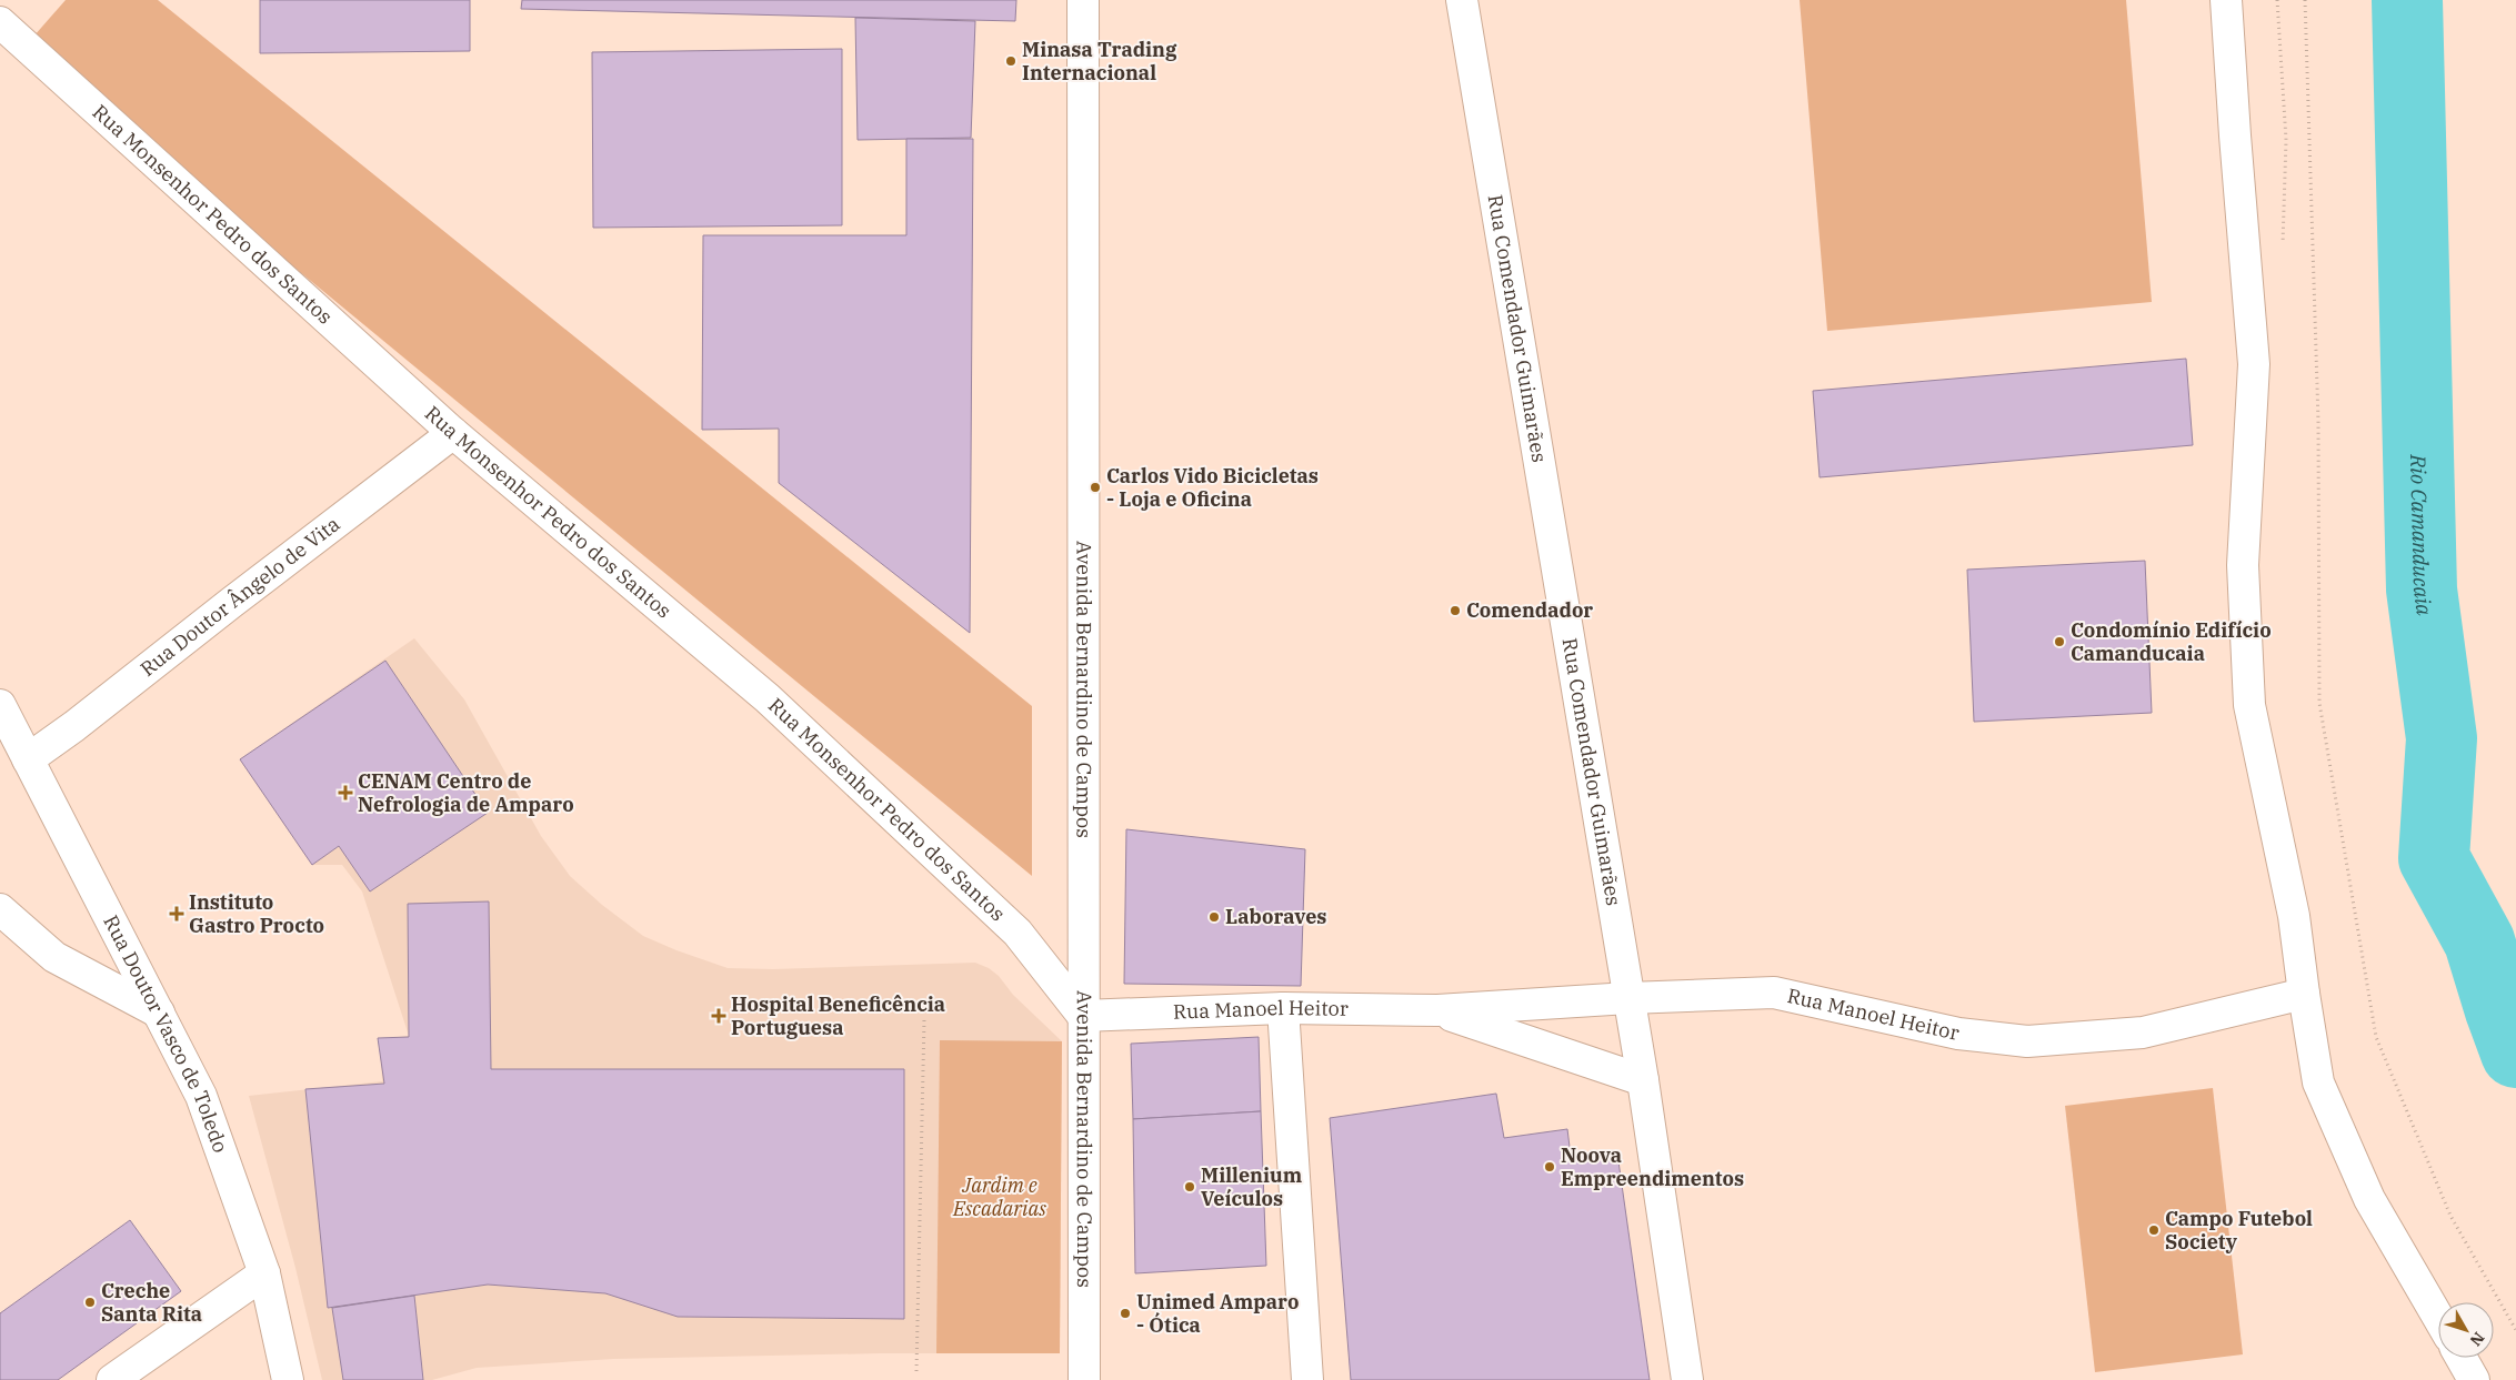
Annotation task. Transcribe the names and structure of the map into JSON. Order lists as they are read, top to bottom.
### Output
{
  "streets": {
    "street": [
      "Rua Monsenhor Pedro dos Santos",
      "Rua Comendador Guimarães",
      "Rua Doutor Ângelo de Vita",
      "Avenida Bernardino de Campos",
      "Rua Manoel Heitor",
      "Rua Doutor Vasco de Toledo"
    ]
  },
  "crossings": [
    ["Rua Monsenhor Pedro dos Santos", "Rua Doutor Ângelo de Vita"],
    ["Rua Monsenhor Pedro dos Santos", "Avenida Bernardino de Campos"],
    ["Rua Monsenhor Pedro dos Santos", "Rua Manoel Heitor"],
    ["Rua Comendador Guimarães", "Rua Manoel Heitor"],
    ["Rua Doutor Ângelo de Vita", "Rua Doutor Vasco de Toledo"],
    ["Avenida Bernardino de Campos", "Rua Manoel Heitor"]
  ],
  "water": ["Rio Camanducaia"],
  "parks": ["Jardim e Escadarias"],
  "places": {
    "other": [
      "Minasa Trading Internacional",
      "Carlos Vido Bicicletas - Loja e Oficina",
      "Comendador",
      "Condomínio Edifício Camanducaia",
      "Laboraves",
      "Noova Empreendimentos",
      "Millenium Veículos",
      "Campo Futebol Society",
      "Creche Santa Rita",
      "Unimed Amparo - Ótica"
    ],
    "health": ["CENAM Centro de Nefrologia de Amparo", "Instituto Gastro Procto", "Hospital Beneficência Portuguesa"]
  },
  "north": "bottom right"
}
